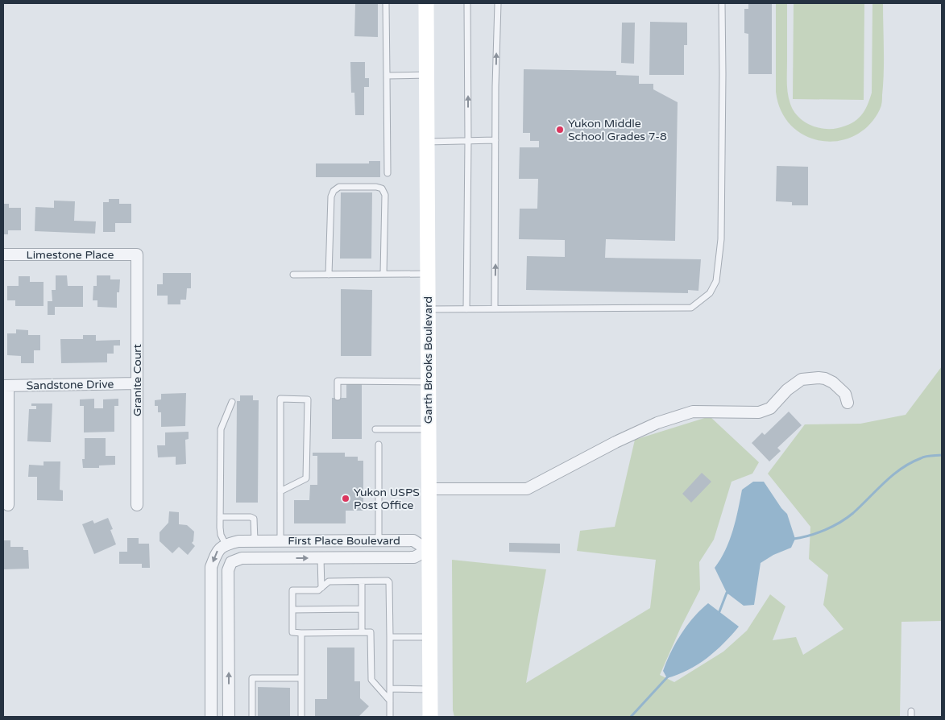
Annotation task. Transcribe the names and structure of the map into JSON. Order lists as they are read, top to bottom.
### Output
{
  "streets": {
    "street": [
      "Limestone Place",
      "Garth Brooks Boulevard",
      "Granite Court",
      "Sandstone Drive",
      "First Place Boulevard"
    ]
  },
  "crossings": [
    ["Limestone Place", "Granite Court"],
    ["Garth Brooks Boulevard", "First Place Boulevard"],
    ["Granite Court", "Sandstone Drive"]
  ],
  "places": ["Yukon Middle School Grades 7-8", "Yukon USPS Post Office"]
}
